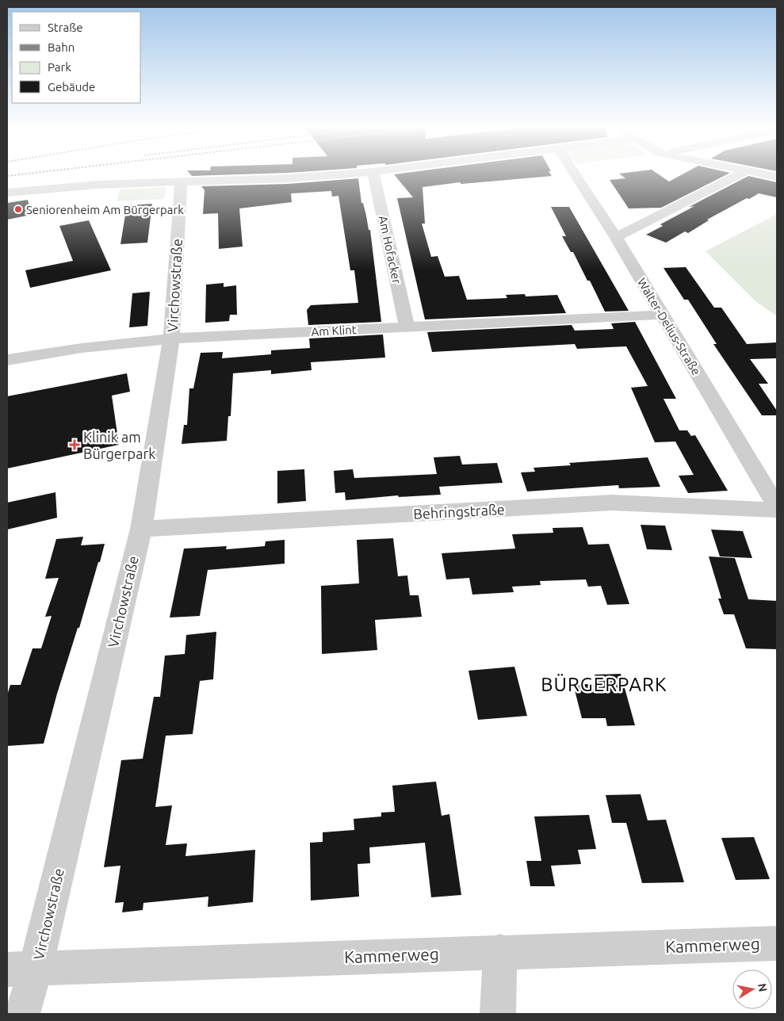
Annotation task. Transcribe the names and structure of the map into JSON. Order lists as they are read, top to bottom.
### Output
{
  "streets": {
    "street": [
      "Am Hofacker",
      "Virchowstraße",
      "Walter-Delius-Straße",
      "Am Klint",
      "Behringstraße",
      "Kammerweg"
    ]
  },
  "crossings": [
    ["Am Hofacker", "Am Klint"],
    ["Virchowstraße", "Am Klint"],
    ["Virchowstraße", "Behringstraße"],
    ["Virchowstraße", "Kammerweg"],
    ["Walter-Delius-Straße", "Am Klint"],
    ["Walter-Delius-Straße", "Behringstraße"]
  ],
  "districts": ["BÜRGERPARK"],
  "places": {
    "other": ["Seniorenheim Am Bürgerpark"],
    "health": ["Klinik am Bürgerpark"]
  },
  "legend": [
    "Straße",
    "Bahn",
    "Park",
    "Gebäude"
  ],
  "north": "right"
}
